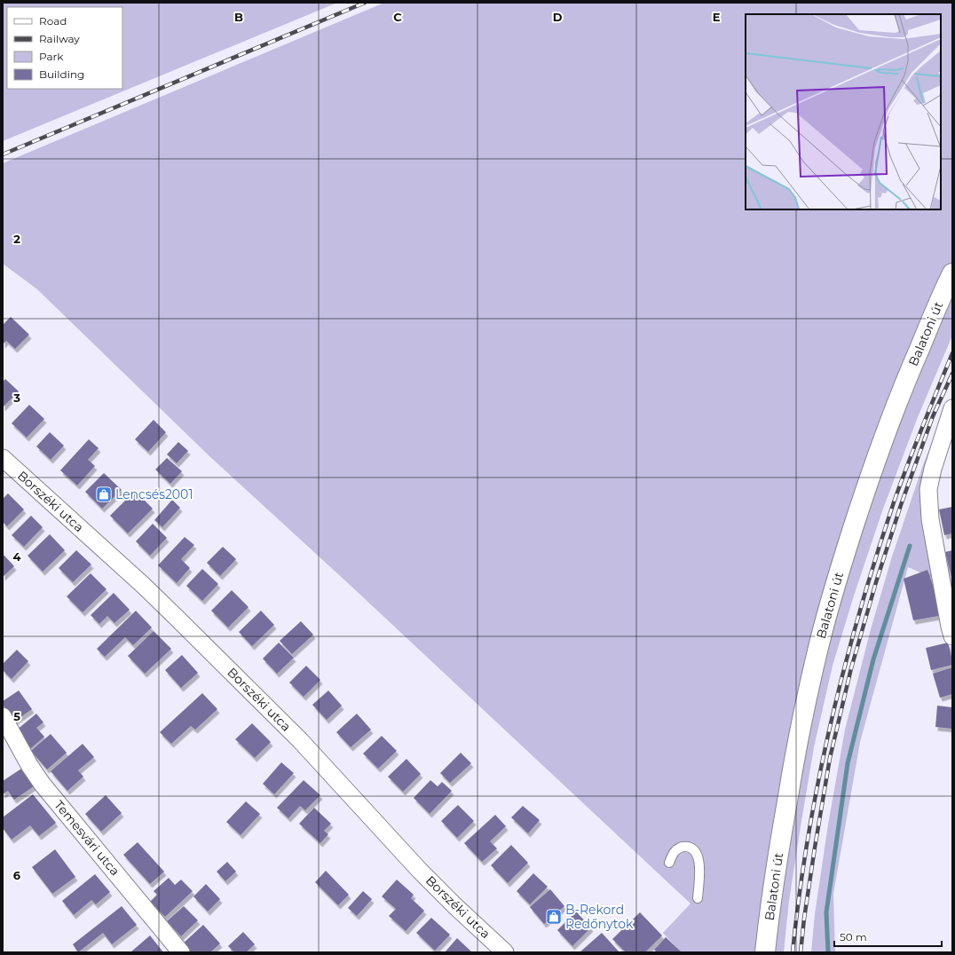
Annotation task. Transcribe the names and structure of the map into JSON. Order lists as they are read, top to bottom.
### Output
{
  "streets": {
    "main road": ["Balatoni út"],
    "street": ["Borszéki utca", "Temesvári utca"]
  },
  "places": {
    "shop": ["Lencsés2001", "B-Rekord Redőnytok"]
  },
  "legend": [
    "Road",
    "Railway",
    "Park",
    "Building"
  ],
  "scale_bar": "50 m",
  "grid": {
    "columns": [
      "B",
      "C",
      "D",
      "E"
    ],
    "rows": [
      "2",
      "3",
      "4",
      "5",
      "6"
    ]
  }
}
